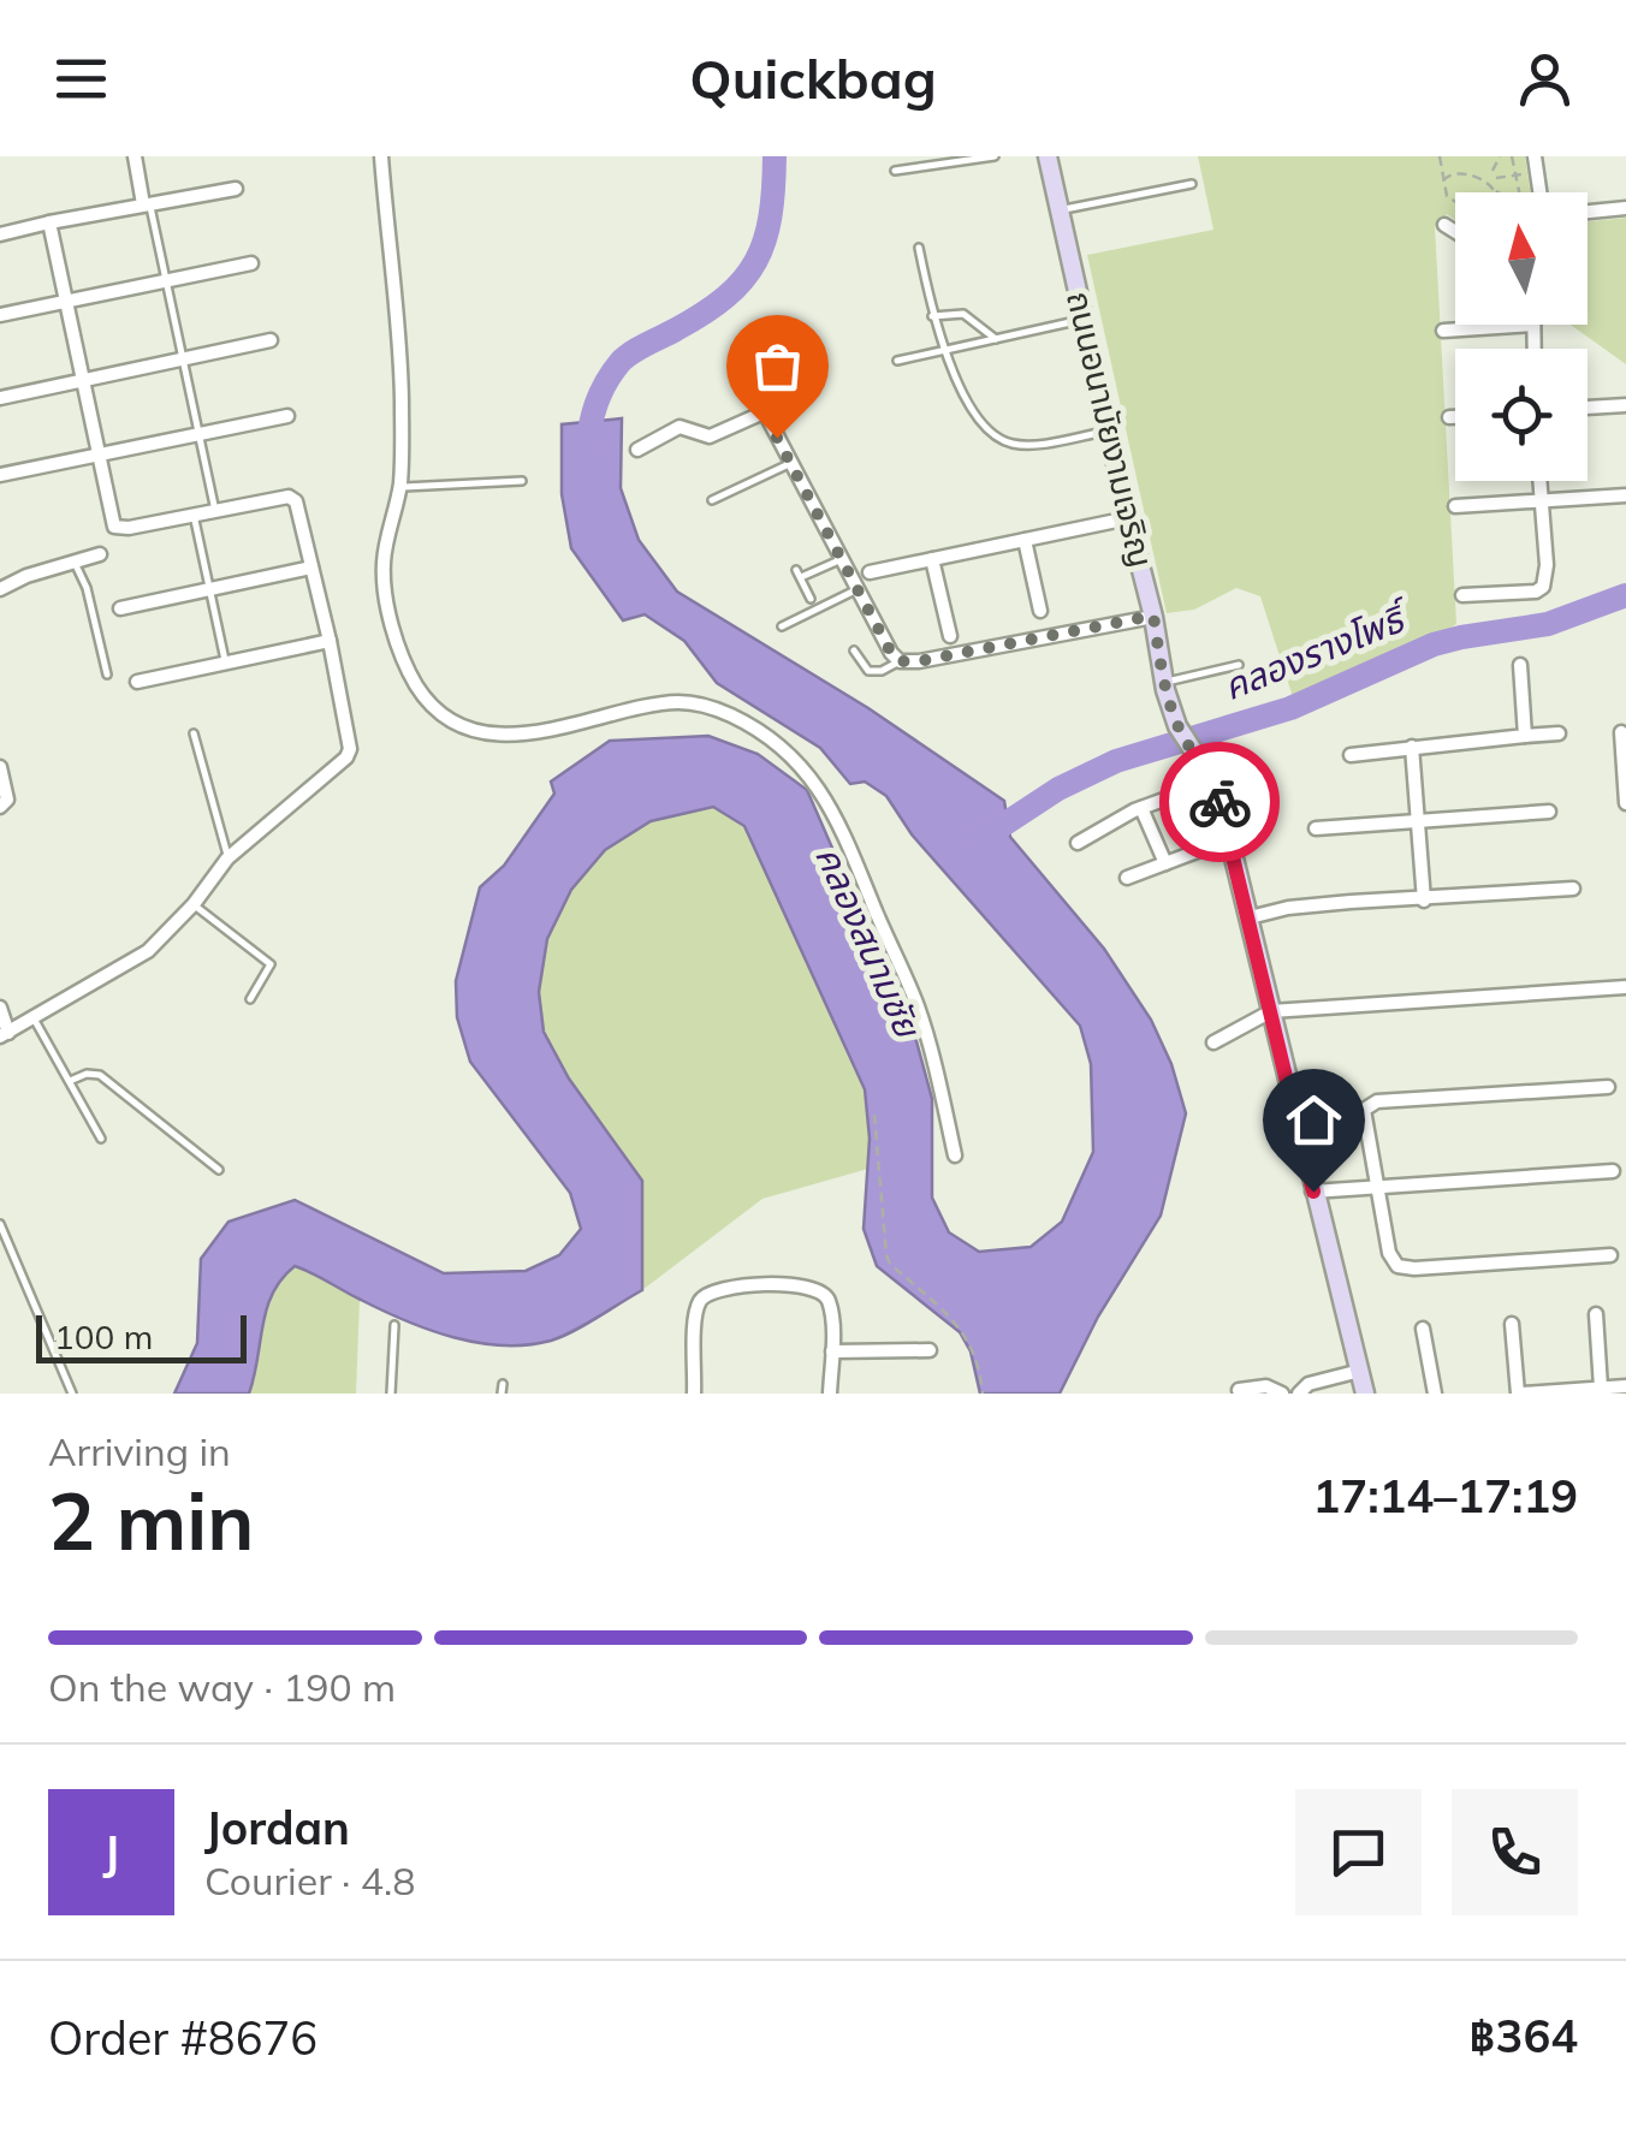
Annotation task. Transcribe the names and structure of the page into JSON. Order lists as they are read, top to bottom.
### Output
{
  "streets": {
    "street": ["ถนนอนามัยงามเจริญ"]
  },
  "water": ["คลองรางโพธิ์", "คลองสนามชัย"],
  "scale_bar": "100 m",
  "north": "top",
  "page": {
    "header": "Quickbag",
    "scale": "100 m",
    "heading": ["2 min", "Arriving in", "17:14–17:19"],
    "panel": [
      "Jordan",
      "Courier · 4.8",
      "Order #8676",
      "฿364"
    ],
    "bar": "On the way · 190 m",
    "round": "J"
  }
}
